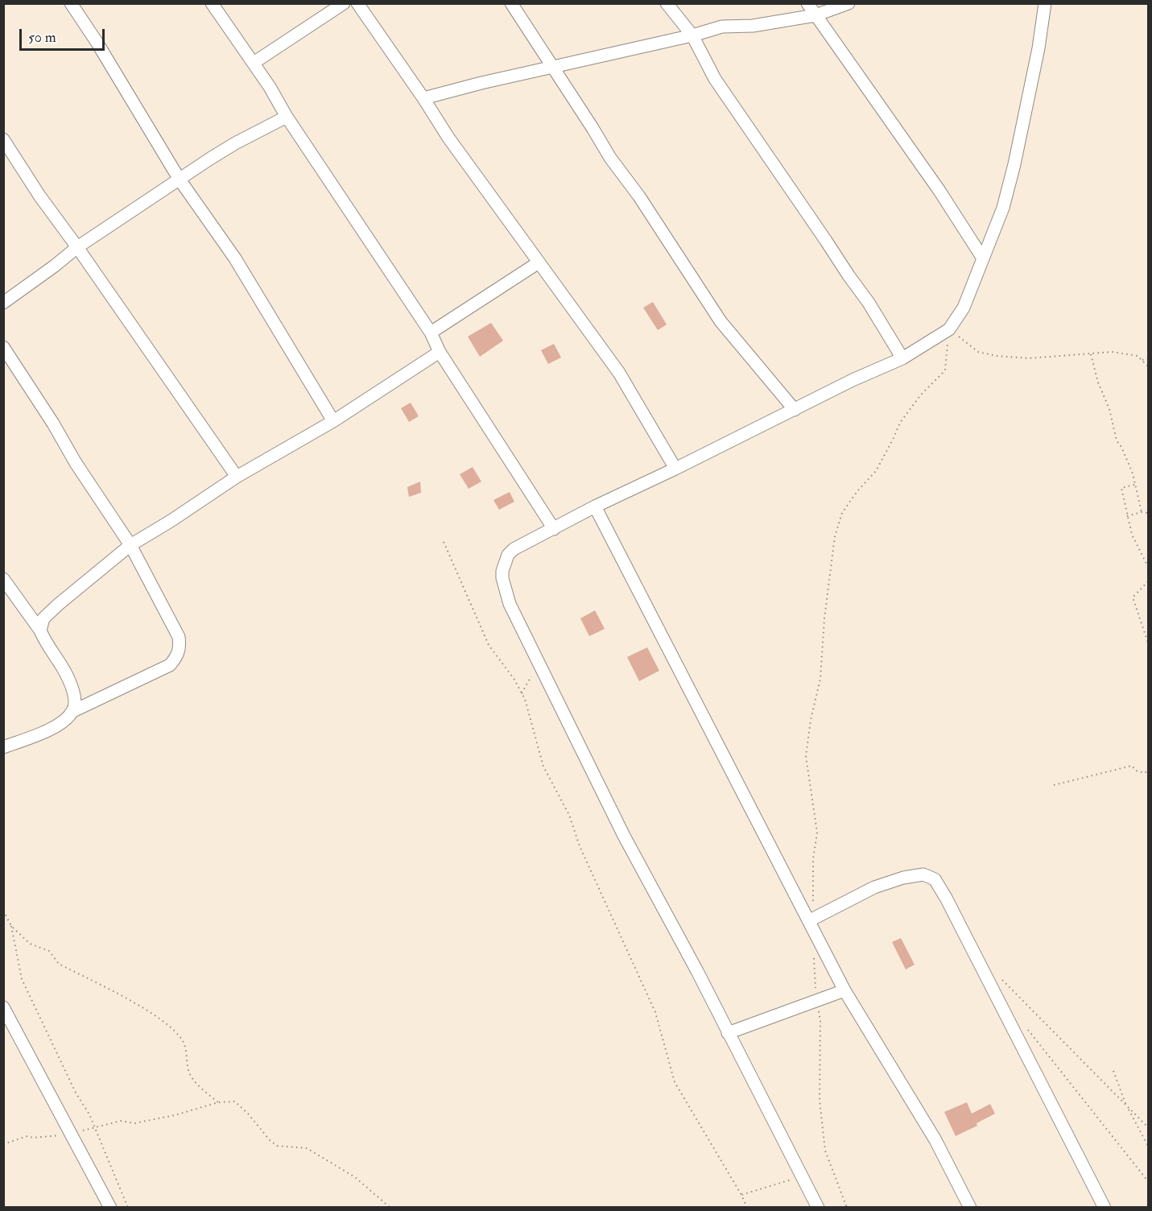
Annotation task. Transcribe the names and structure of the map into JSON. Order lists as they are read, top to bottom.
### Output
{
  "scale_bar": "50 m"
}
